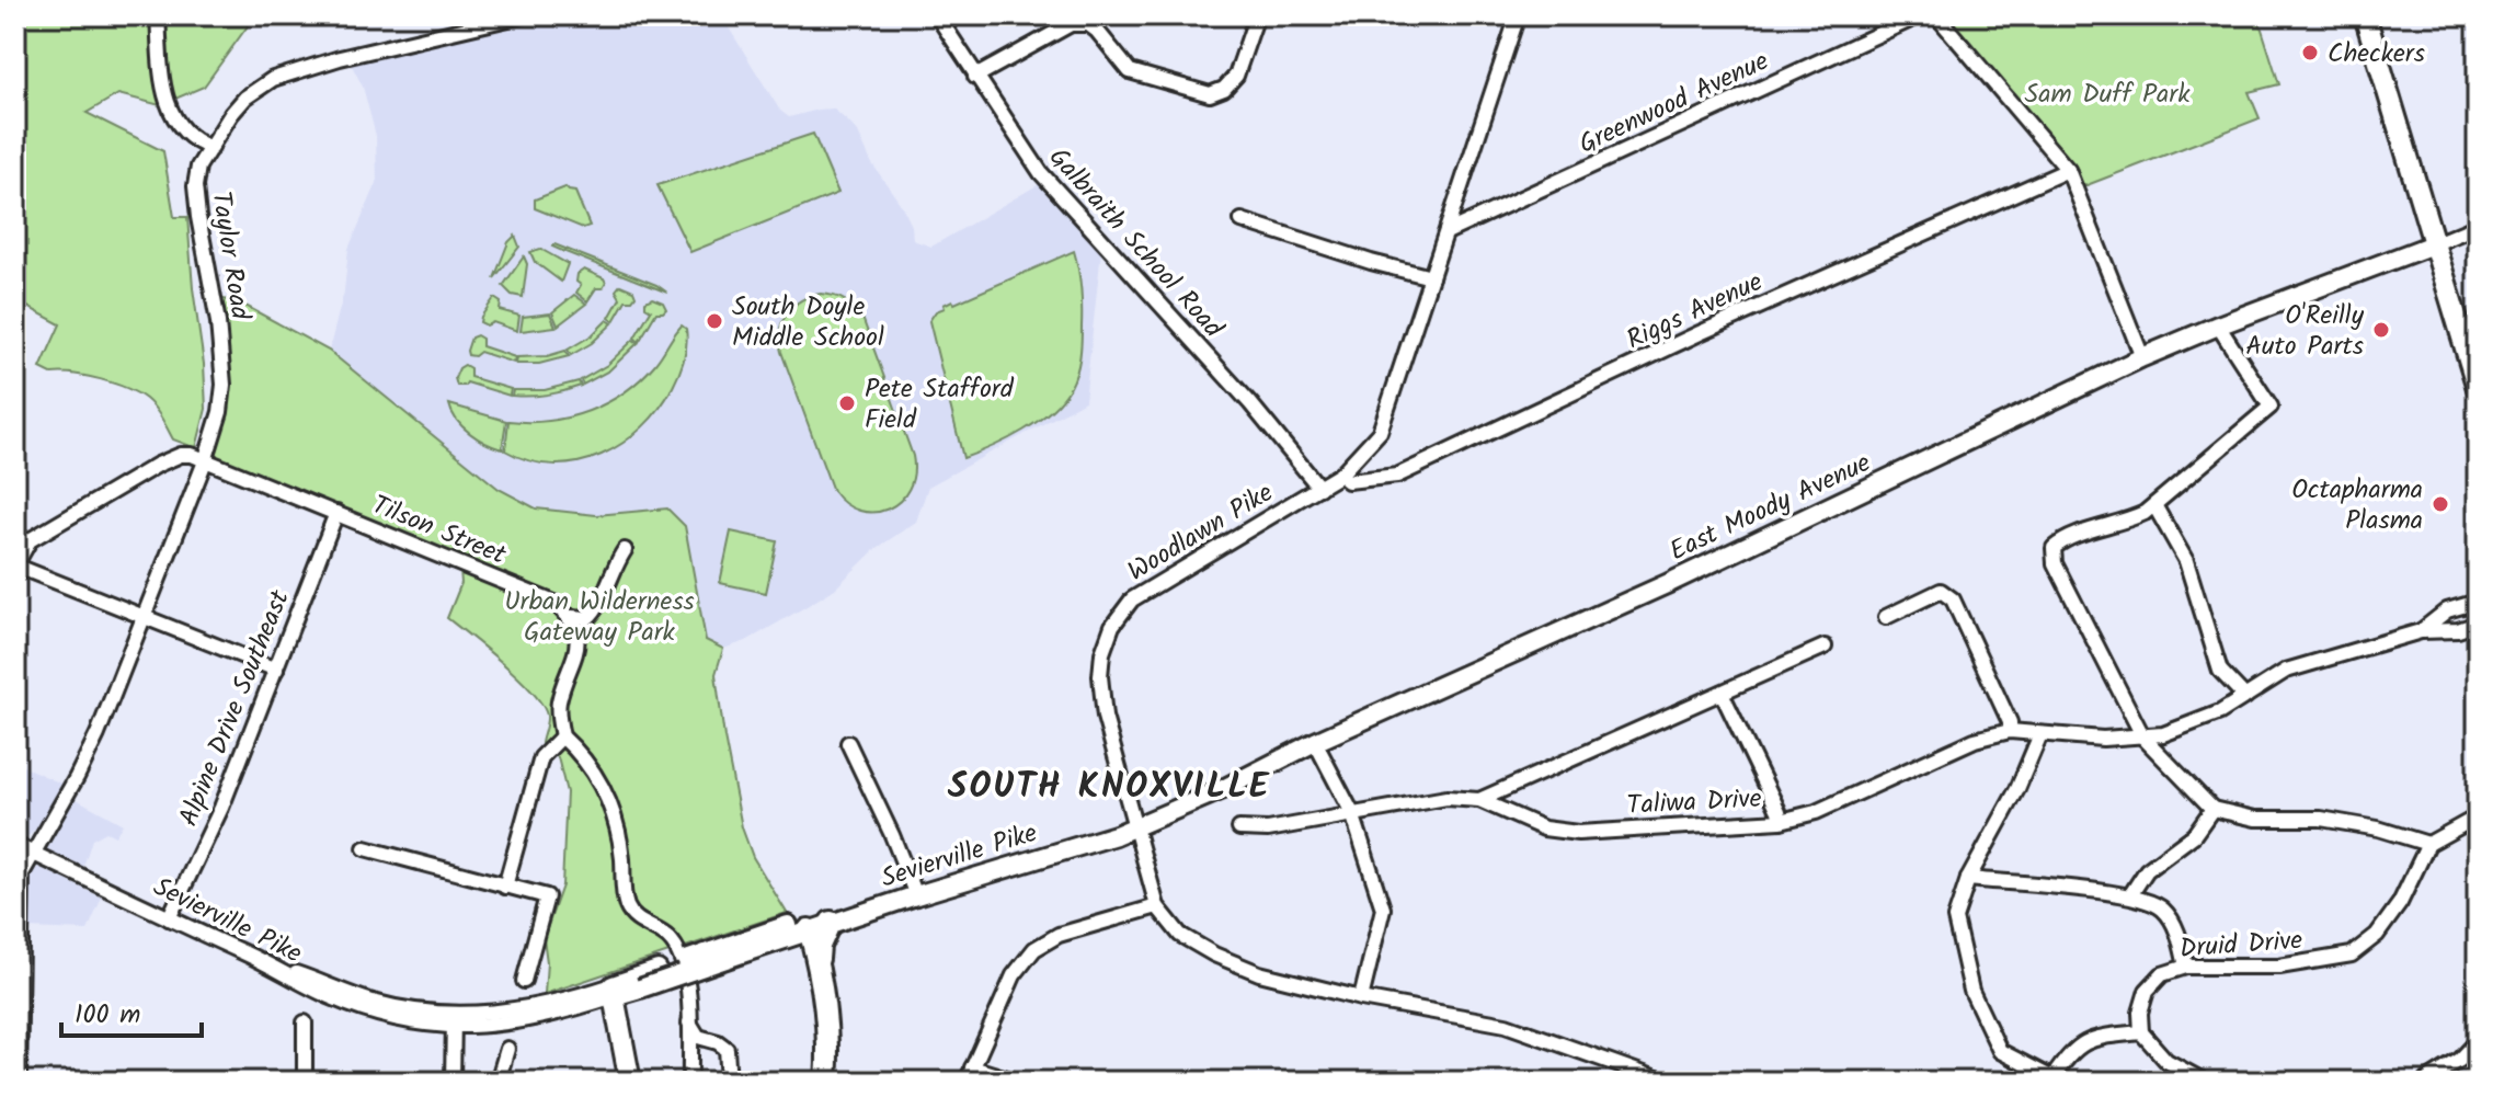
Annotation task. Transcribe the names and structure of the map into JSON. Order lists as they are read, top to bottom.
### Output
{
  "streets": {
    "main road": ["East Moody Avenue", "Sevierville Pike"],
    "street": [
      "Greenwood Avenue",
      "Galbraith School Road",
      "Taylor Road",
      "Riggs Avenue",
      "Tilson Street",
      "Woodlawn Pike",
      "Alpine Drive Southeast",
      "Taliwa Drive",
      "Druid Drive"
    ]
  },
  "crossings": [
    ["Greenwood Avenue", "Woodlawn Pike"],
    ["Galbraith School Road", "Woodlawn Pike"],
    ["Taylor Road", "Tilson Street"],
    ["Taylor Road", "Sevierville Pike"],
    ["Riggs Avenue", "Woodlawn Pike"],
    ["East Moody Avenue", "Woodlawn Pike"],
    ["East Moody Avenue", "Sevierville Pike"],
    ["Tilson Street", "Alpine Drive Southeast"],
    ["Woodlawn Pike", "Sevierville Pike"],
    ["Alpine Drive Southeast", "Sevierville Pike"]
  ],
  "districts": ["SOUTH KNOXVILLE"],
  "parks": ["Sam Duff Park", "Urban Wilderness Gateway Park"],
  "places": [
    "Checkers",
    "South Doyle Middle School",
    "O'Reilly Auto Parts",
    "Pete Stafford Field",
    "Octapharma Plasma"
  ],
  "scale_bar": "100 m"
}
